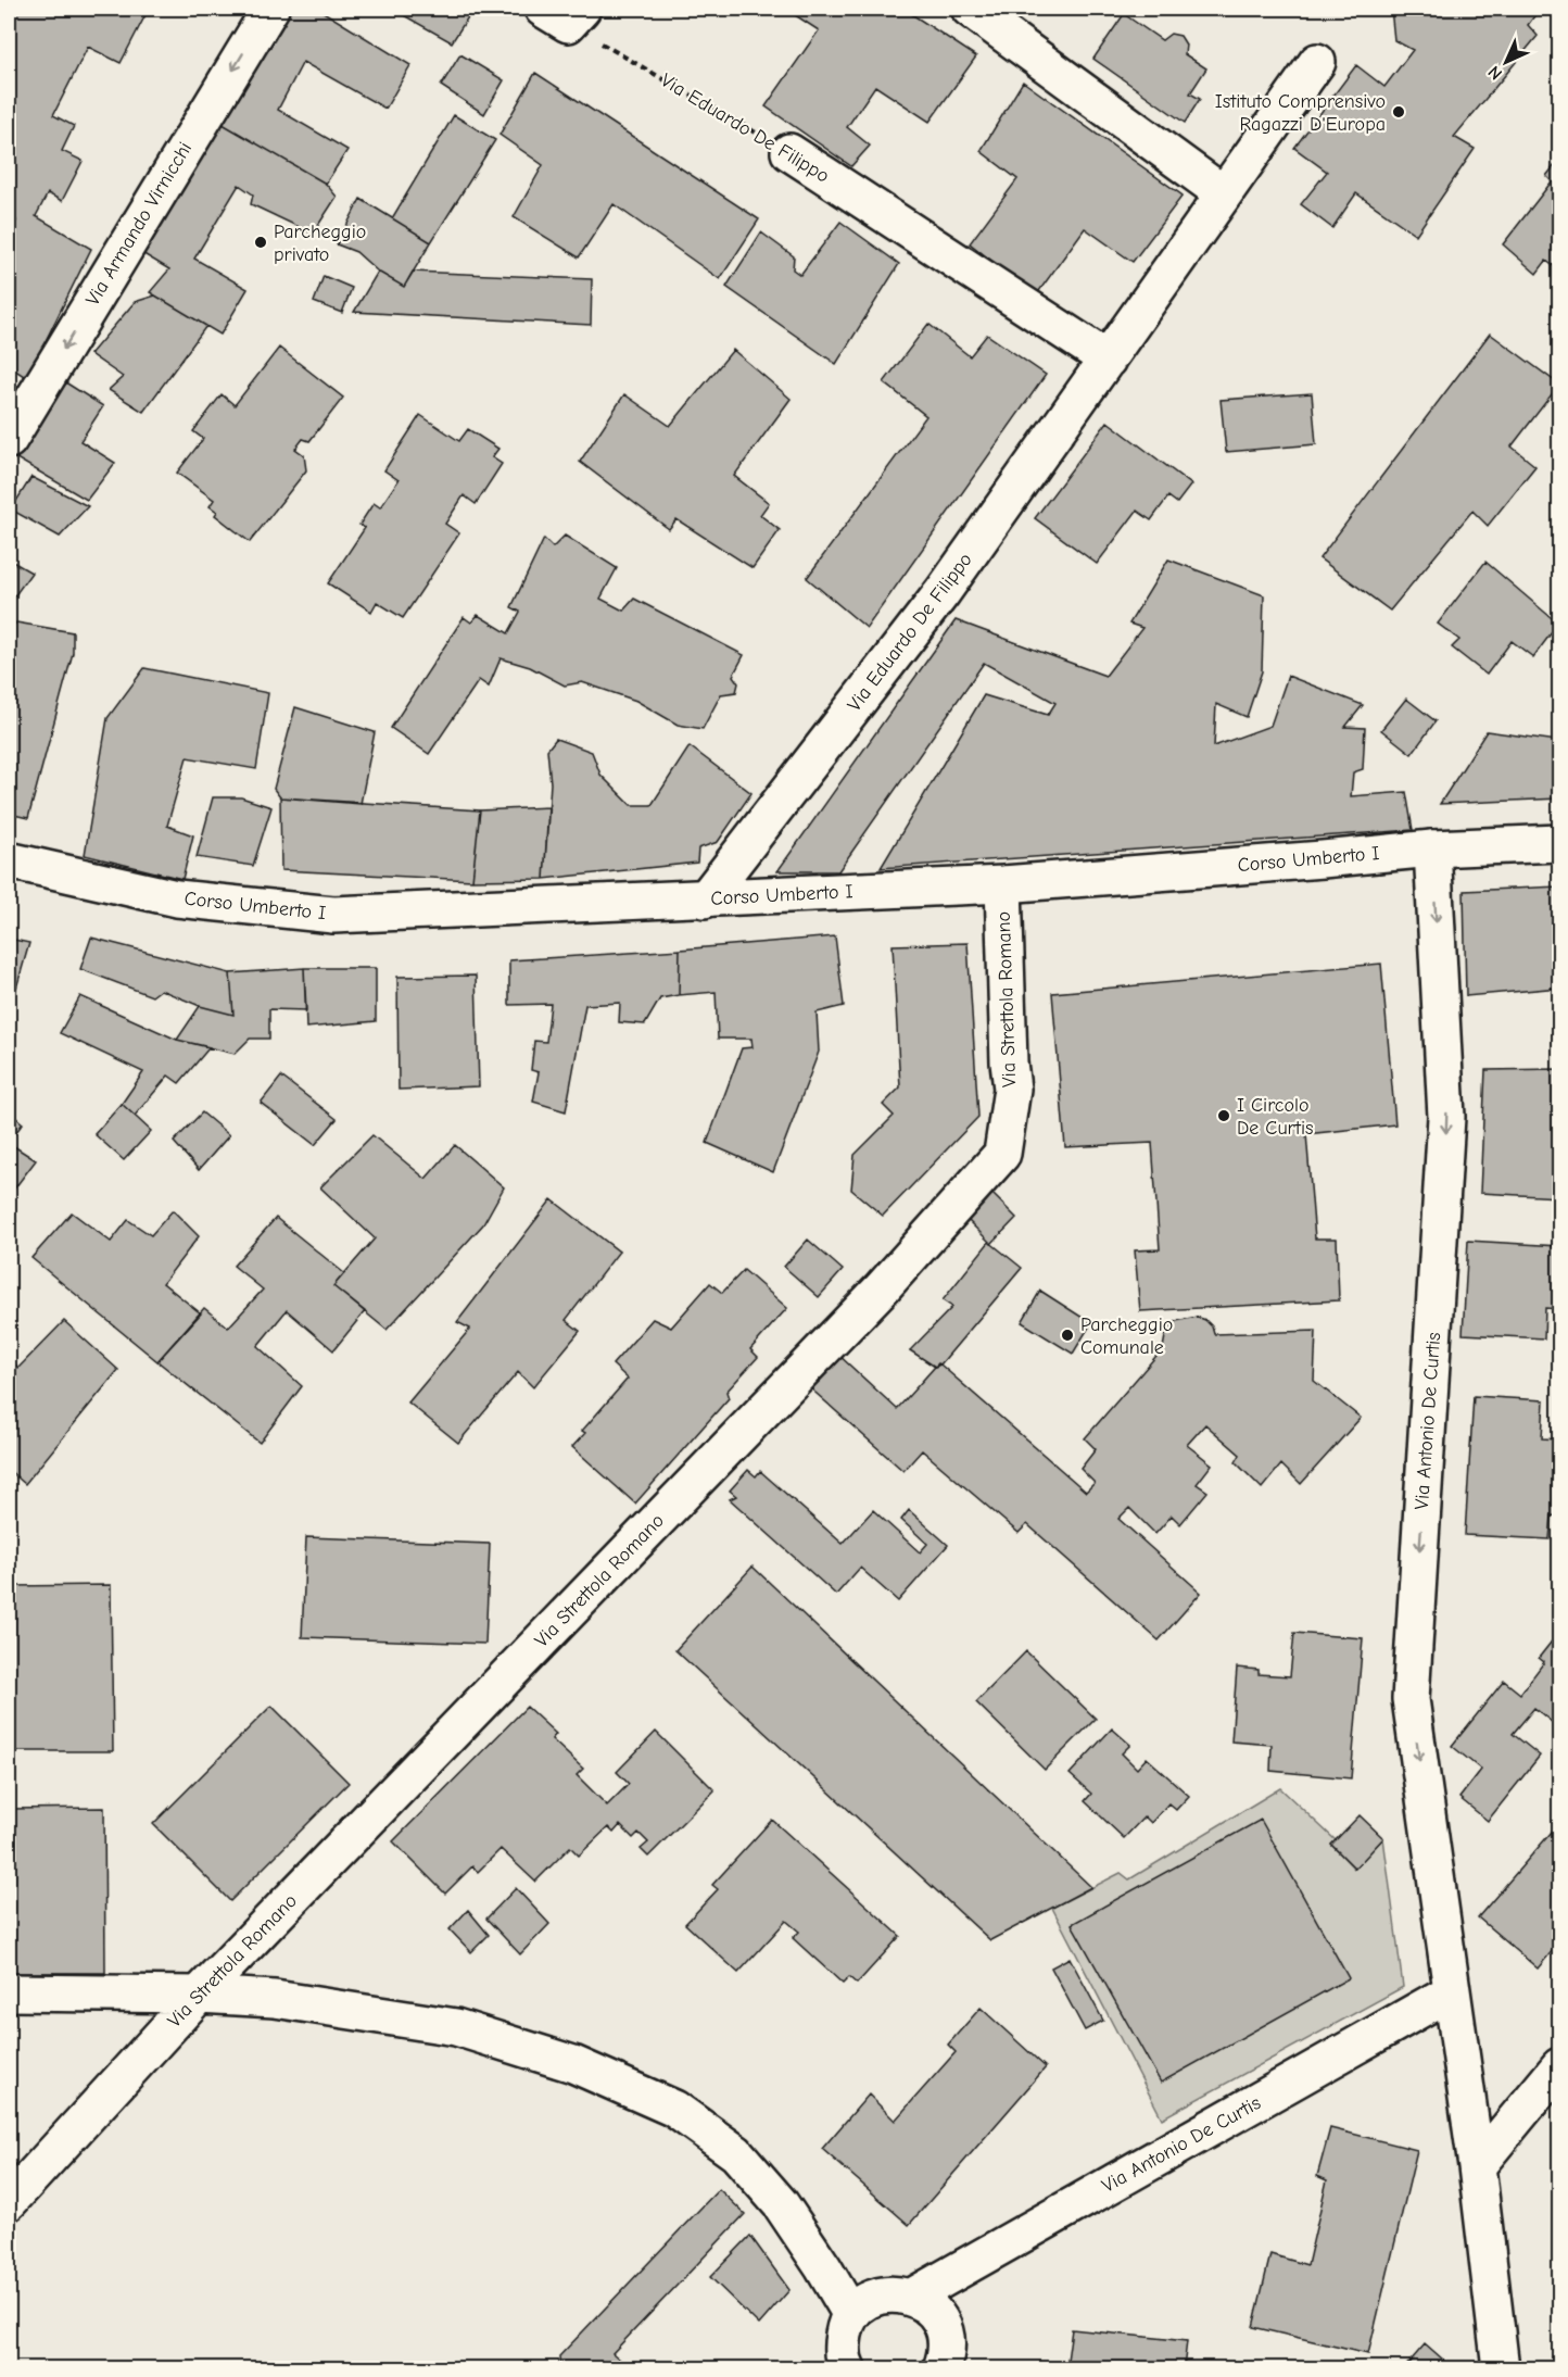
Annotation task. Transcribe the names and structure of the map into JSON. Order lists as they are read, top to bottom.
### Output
{
  "streets": {
    "street": [
      "Via Eduardo De Filippo",
      "Via Armando Virnicchi",
      "Corso Umberto I",
      "Via Strettola Romano",
      "Via Antonio De Curtis"
    ]
  },
  "crossings": [
    ["Via Eduardo De Filippo", "Corso Umberto I"],
    ["Corso Umberto I", "Via Strettola Romano"],
    ["Corso Umberto I", "Via Antonio De Curtis"]
  ],
  "one_way": ["Via Armando Virnicchi", "Via Antonio De Curtis"],
  "places": [
    "Istituto Comprensivo Ragazzi D'Europa",
    "Parcheggio privato",
    "I Circolo De Curtis",
    "Parcheggio Comunale"
  ],
  "north": "bottom left"
}
